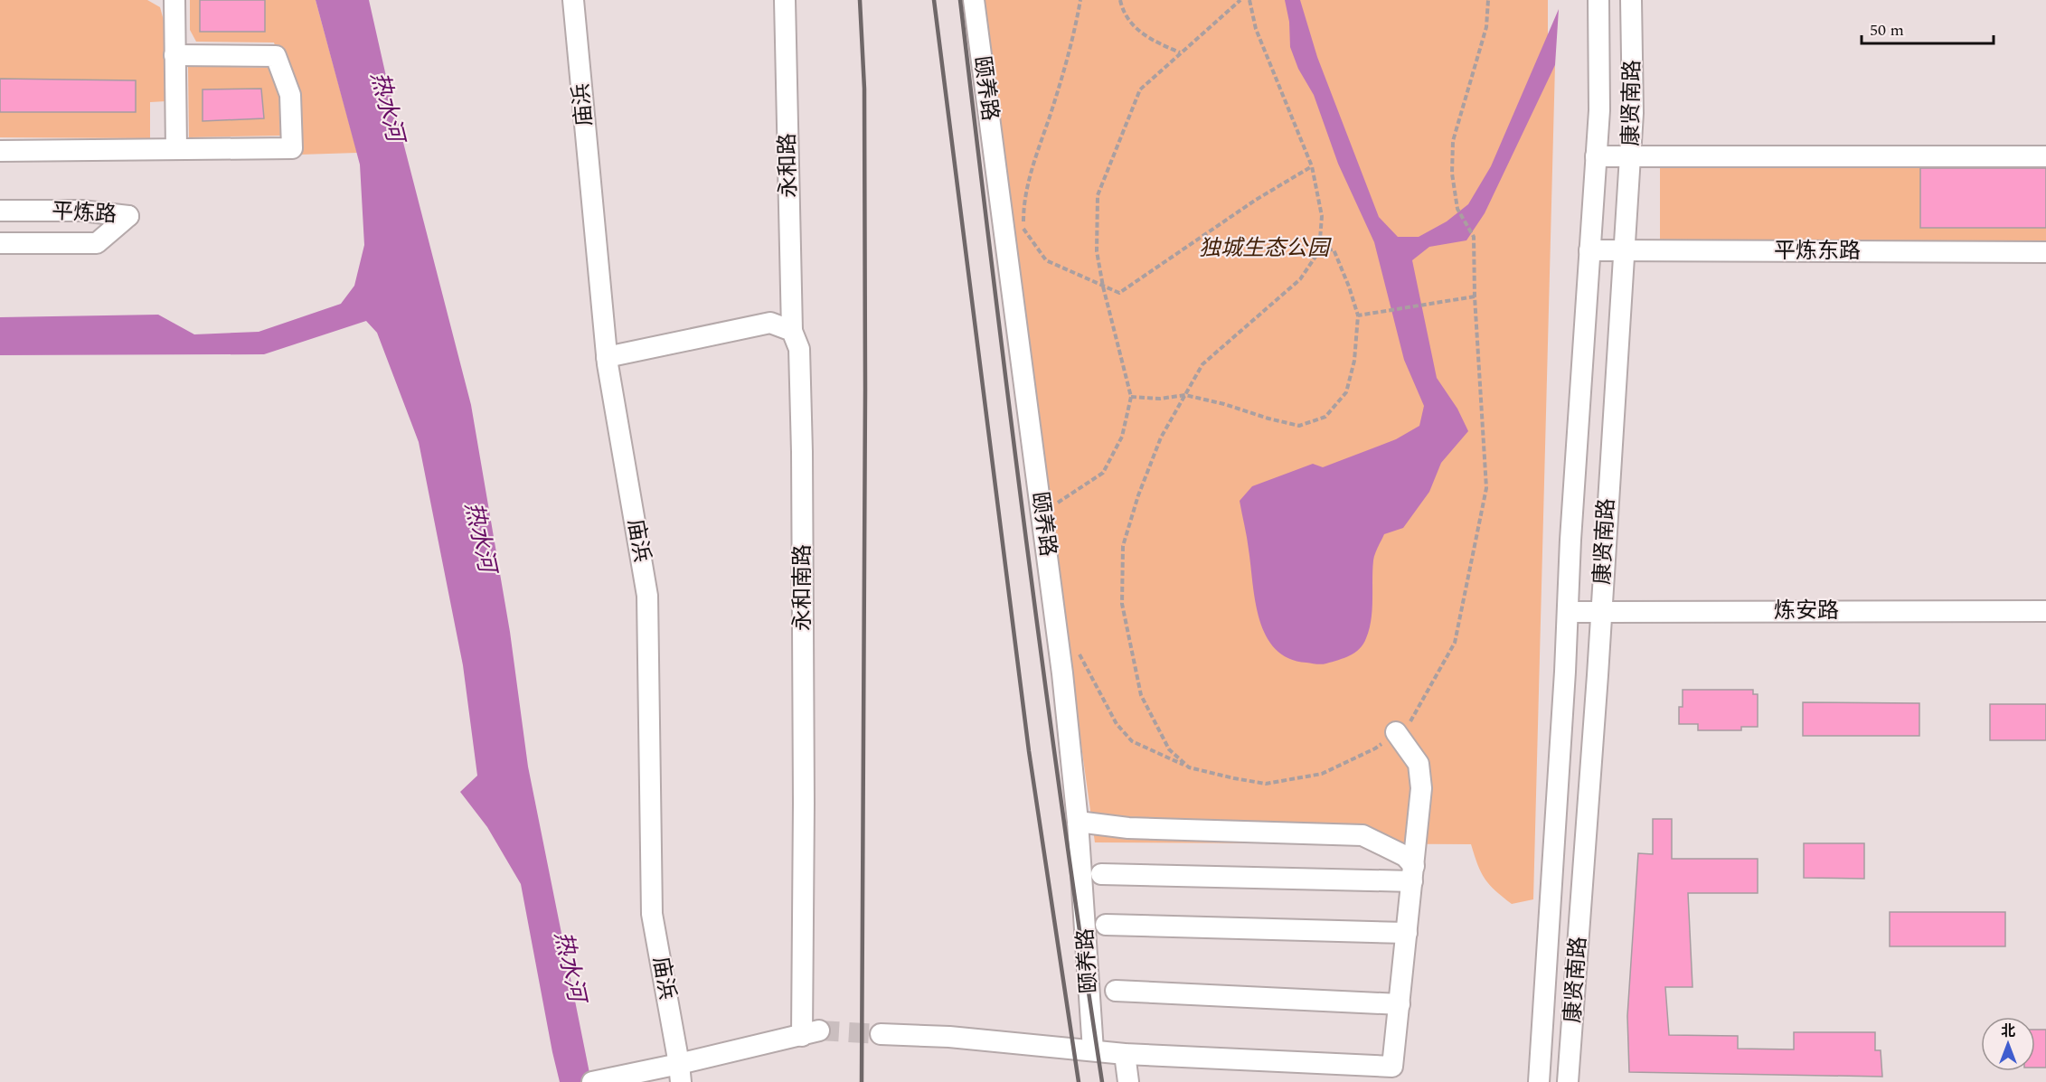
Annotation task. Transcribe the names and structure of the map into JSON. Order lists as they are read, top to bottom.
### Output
{
  "streets": {
    "street": [
      "颐养路",
      "康贤南路",
      "庙浜",
      "永和路",
      "平炼路",
      "平炼东路",
      "永和南路",
      "炼安路"
    ]
  },
  "crossings": [
    ["康贤南路", "平炼东路"],
    ["康贤南路", "炼安路"],
    ["庙浜", "永和南路"],
    ["永和路", "永和南路"]
  ],
  "water": ["热水河"],
  "parks": ["独城生态公园"],
  "scale_bar": "50 m",
  "north": "top"
}
